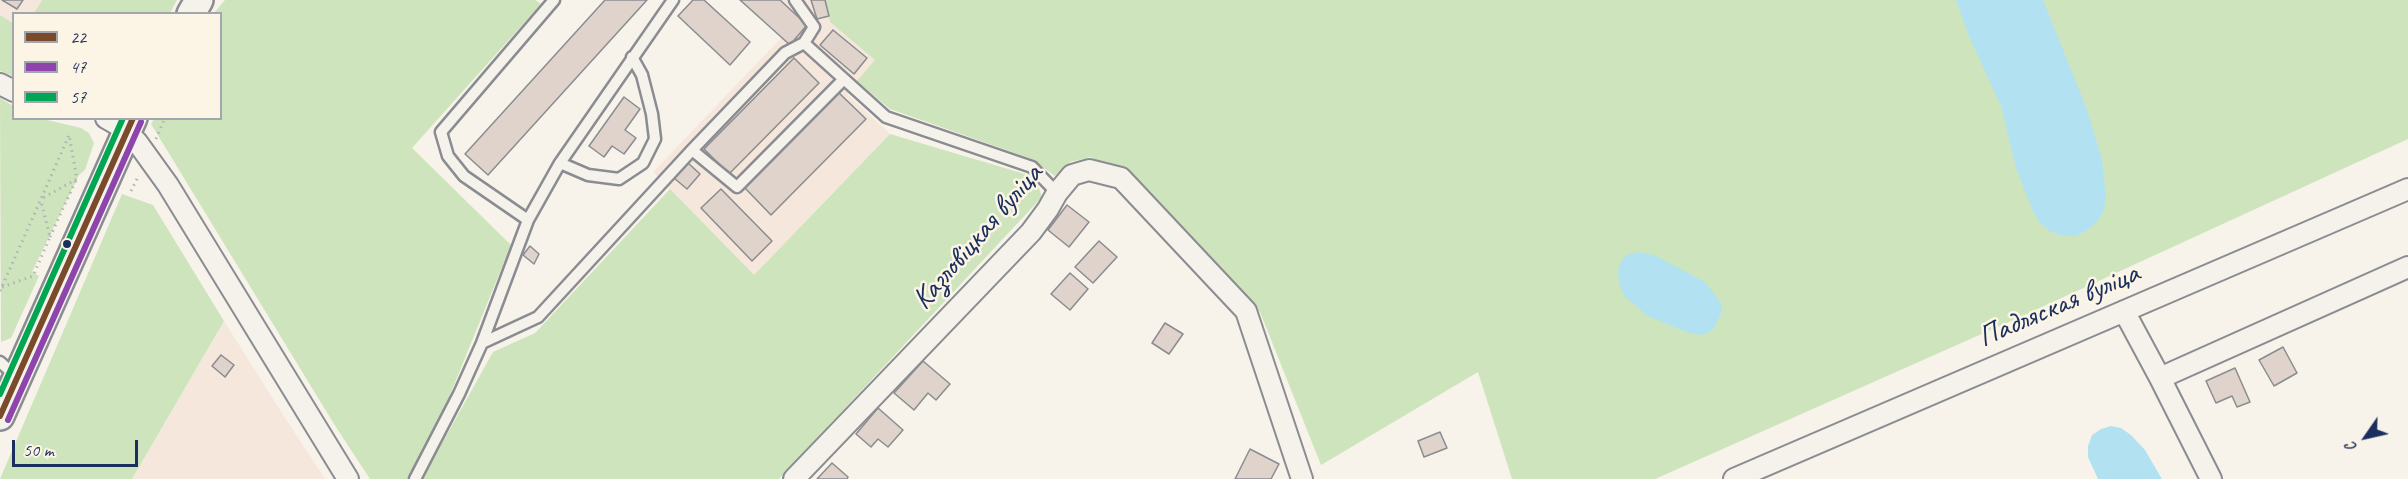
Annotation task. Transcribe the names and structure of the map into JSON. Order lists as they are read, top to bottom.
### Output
{
  "streets": {
    "street": ["Казловіцкая вуліца", "Падляская вуліца"]
  },
  "lines": ["transit line 22", "transit line 57", "transit line 47"],
  "legend": ["22", "47", "57"],
  "scale_bar": "50 m",
  "north": "bottom left"
}
